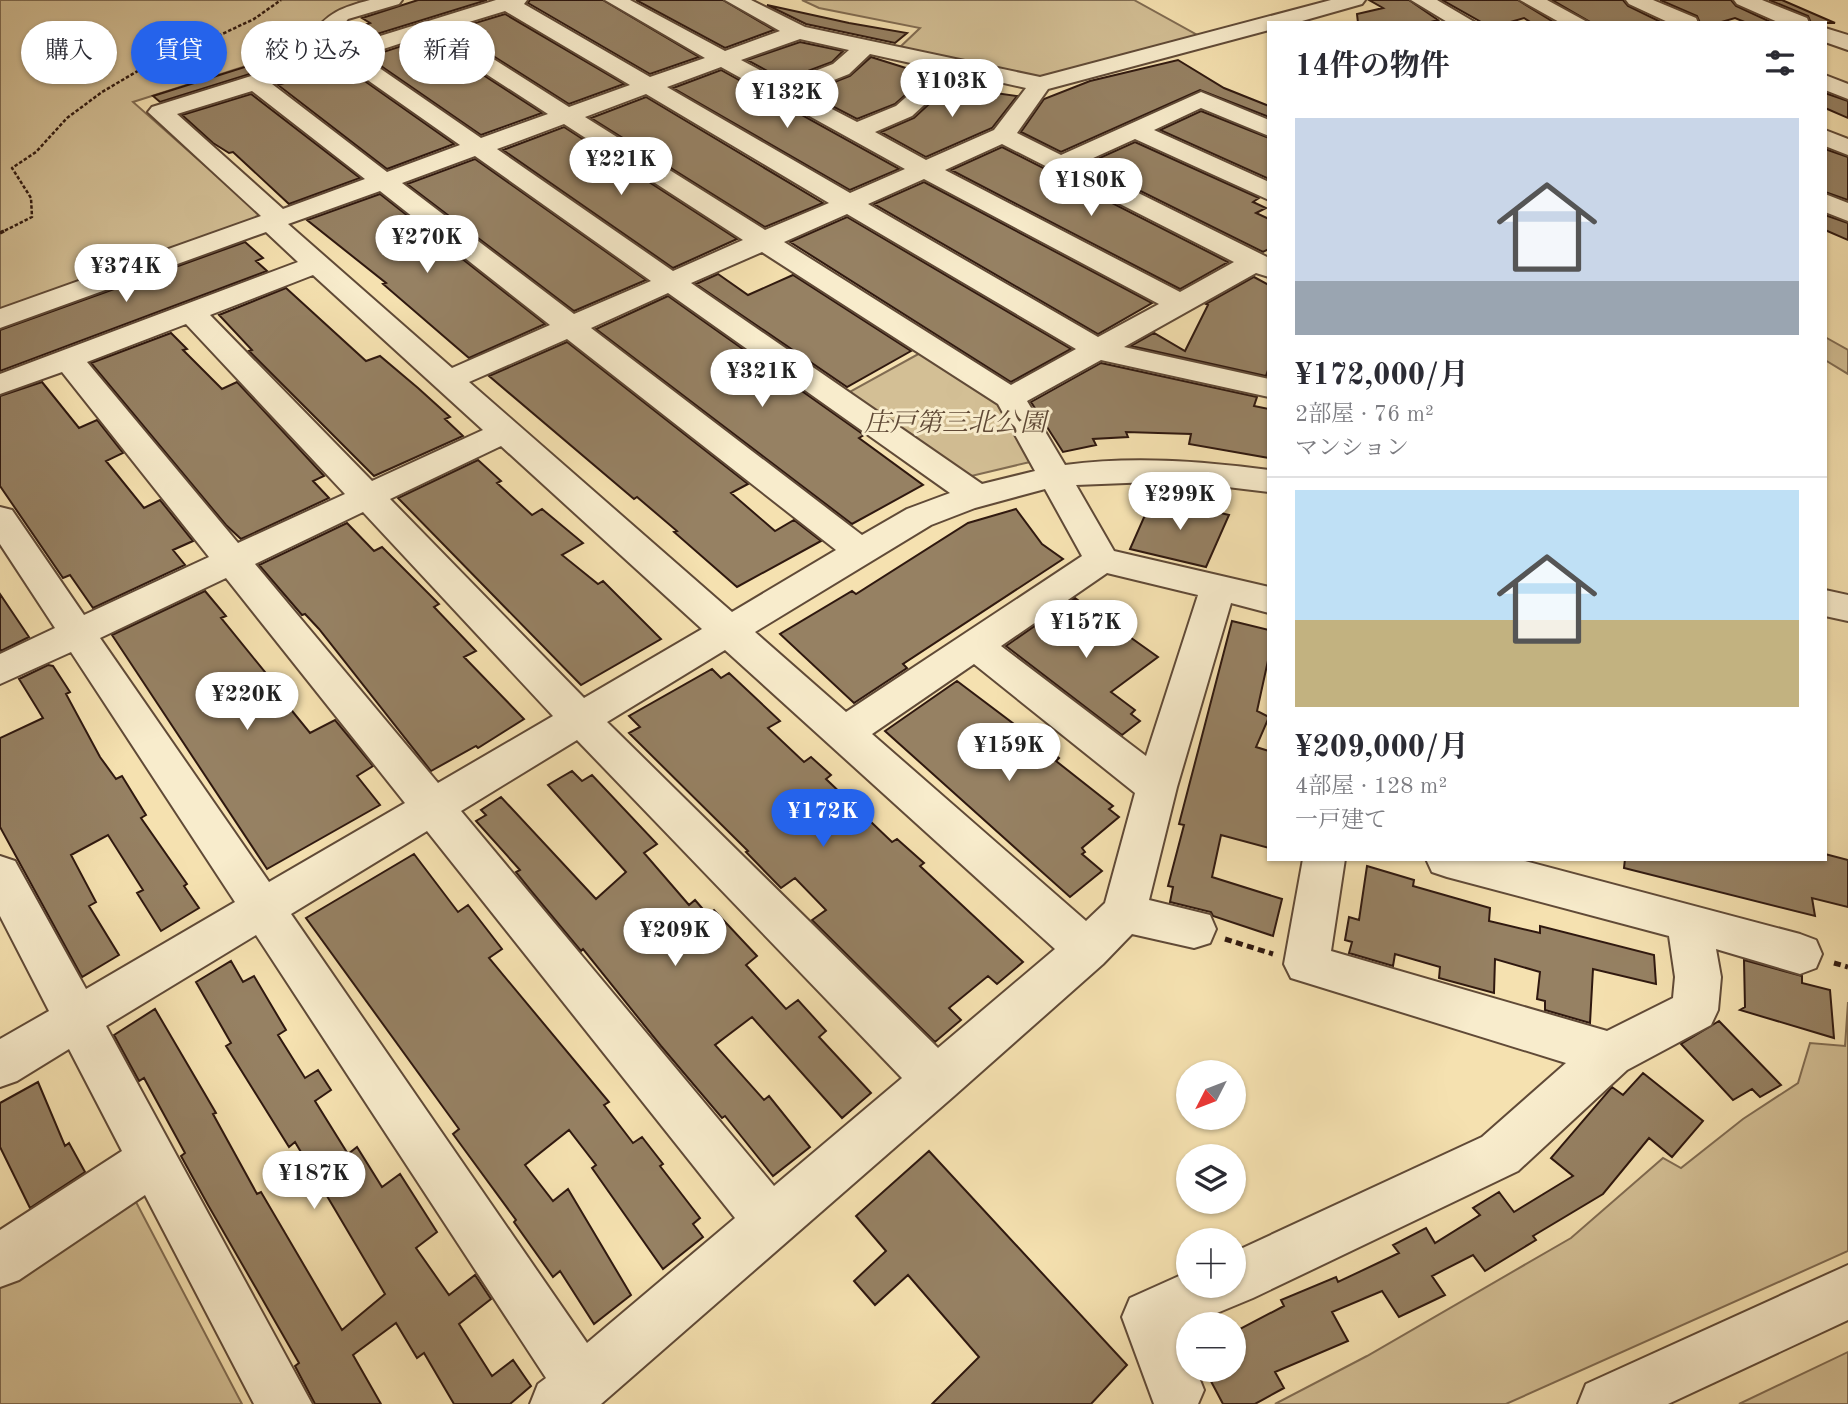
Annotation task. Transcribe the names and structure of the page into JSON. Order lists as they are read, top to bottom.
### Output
{
  "parks": ["庄戸第三北公園"],
  "north": "bottom left",
  "page": {
    "chip": [
      "購入",
      "賃貸",
      "絞り込み",
      "新着"
    ],
    "heading": "14件の物件",
    "price": [
      "¥103K",
      "¥132K",
      "¥221K",
      "¥180K",
      "¥270K",
      "¥374K",
      "¥321K",
      "¥299K",
      "¥157K",
      "¥220K",
      "¥159K",
      "¥172K",
      "¥209K",
      "¥187K"
    ],
    "list": [
      {
        "name": "¥172,000/月",
        "note": "2部屋 · 76 m² · マンション"
      },
      {
        "name": "¥209,000/月",
        "note": "4部屋 · 128 m² · 一戸建て"
      }
    ],
    "map_buttons": ["+", "−"]
  }
}
